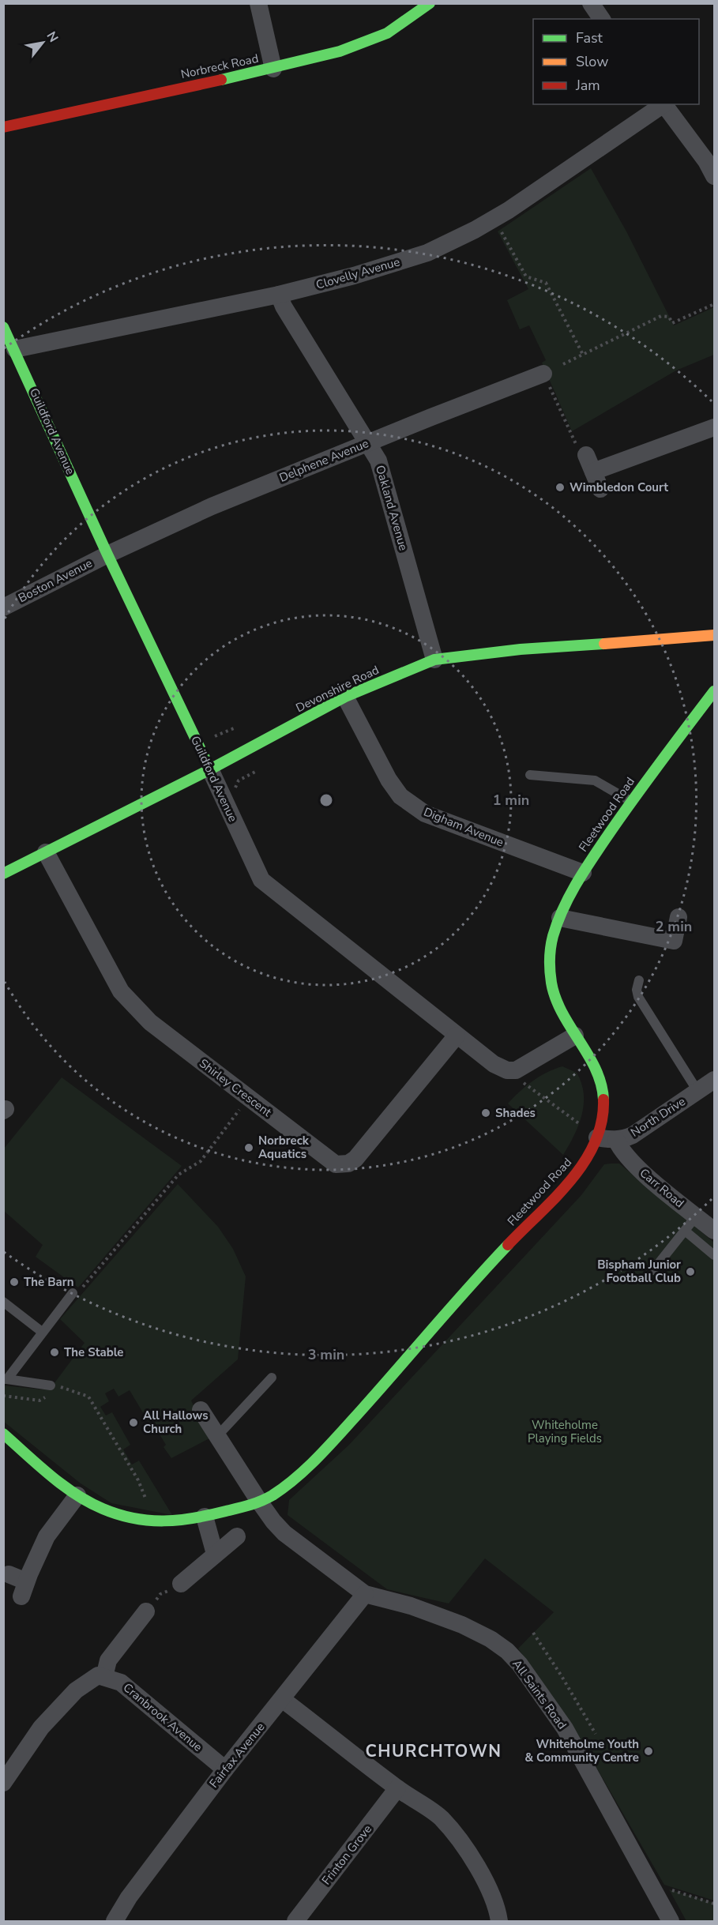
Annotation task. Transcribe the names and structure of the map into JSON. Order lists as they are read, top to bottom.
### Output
{
  "streets": {
    "street": [
      "Norbreck Road",
      "Clovelly Avenue",
      "Guildford Avenue",
      "Delphene Avenue",
      "Oakland Avenue",
      "Boston Avenue",
      "Devonshire Road",
      "Fleetwood Road",
      "Digham Avenue",
      "Shirley Crescent",
      "North Drive",
      "Carr Road",
      "All Saints Road",
      "Cranbrook Avenue",
      "Fairfax Avenue",
      "Frinton Grove"
    ]
  },
  "crossings": [
    ["Clovelly Avenue", "Guildford Avenue"],
    ["Clovelly Avenue", "Oakland Avenue"],
    ["Guildford Avenue", "Delphene Avenue"],
    ["Guildford Avenue", "Boston Avenue"],
    ["Guildford Avenue", "Devonshire Road"],
    ["Guildford Avenue", "Shirley Crescent"],
    ["Delphene Avenue", "Oakland Avenue"],
    ["Delphene Avenue", "Boston Avenue"],
    ["Oakland Avenue", "Devonshire Road"],
    ["Devonshire Road", "Digham Avenue"],
    ["Devonshire Road", "Shirley Crescent"],
    ["Fleetwood Road", "Digham Avenue"],
    ["Fleetwood Road", "North Drive"],
    ["Fleetwood Road", "All Saints Road"],
    ["North Drive", "Carr Road"],
    ["All Saints Road", "Fairfax Avenue"],
    ["Cranbrook Avenue", "Fairfax Avenue"]
  ],
  "districts": ["CHURCHTOWN"],
  "parks": ["Whiteholme Playing Fields"],
  "places": [
    "Wimbledon Court",
    "Shades",
    "Norbreck Aquatics",
    "Bispham Junior Football Club",
    "The Barn",
    "The Stable",
    "All Hallows Church",
    "Whiteholme Youth & Community Centre"
  ],
  "legend": ["Fast", "Slow", "Jam"],
  "north": "top right",
  "rings": ["1 min", "2 min", "3 min"]
}
